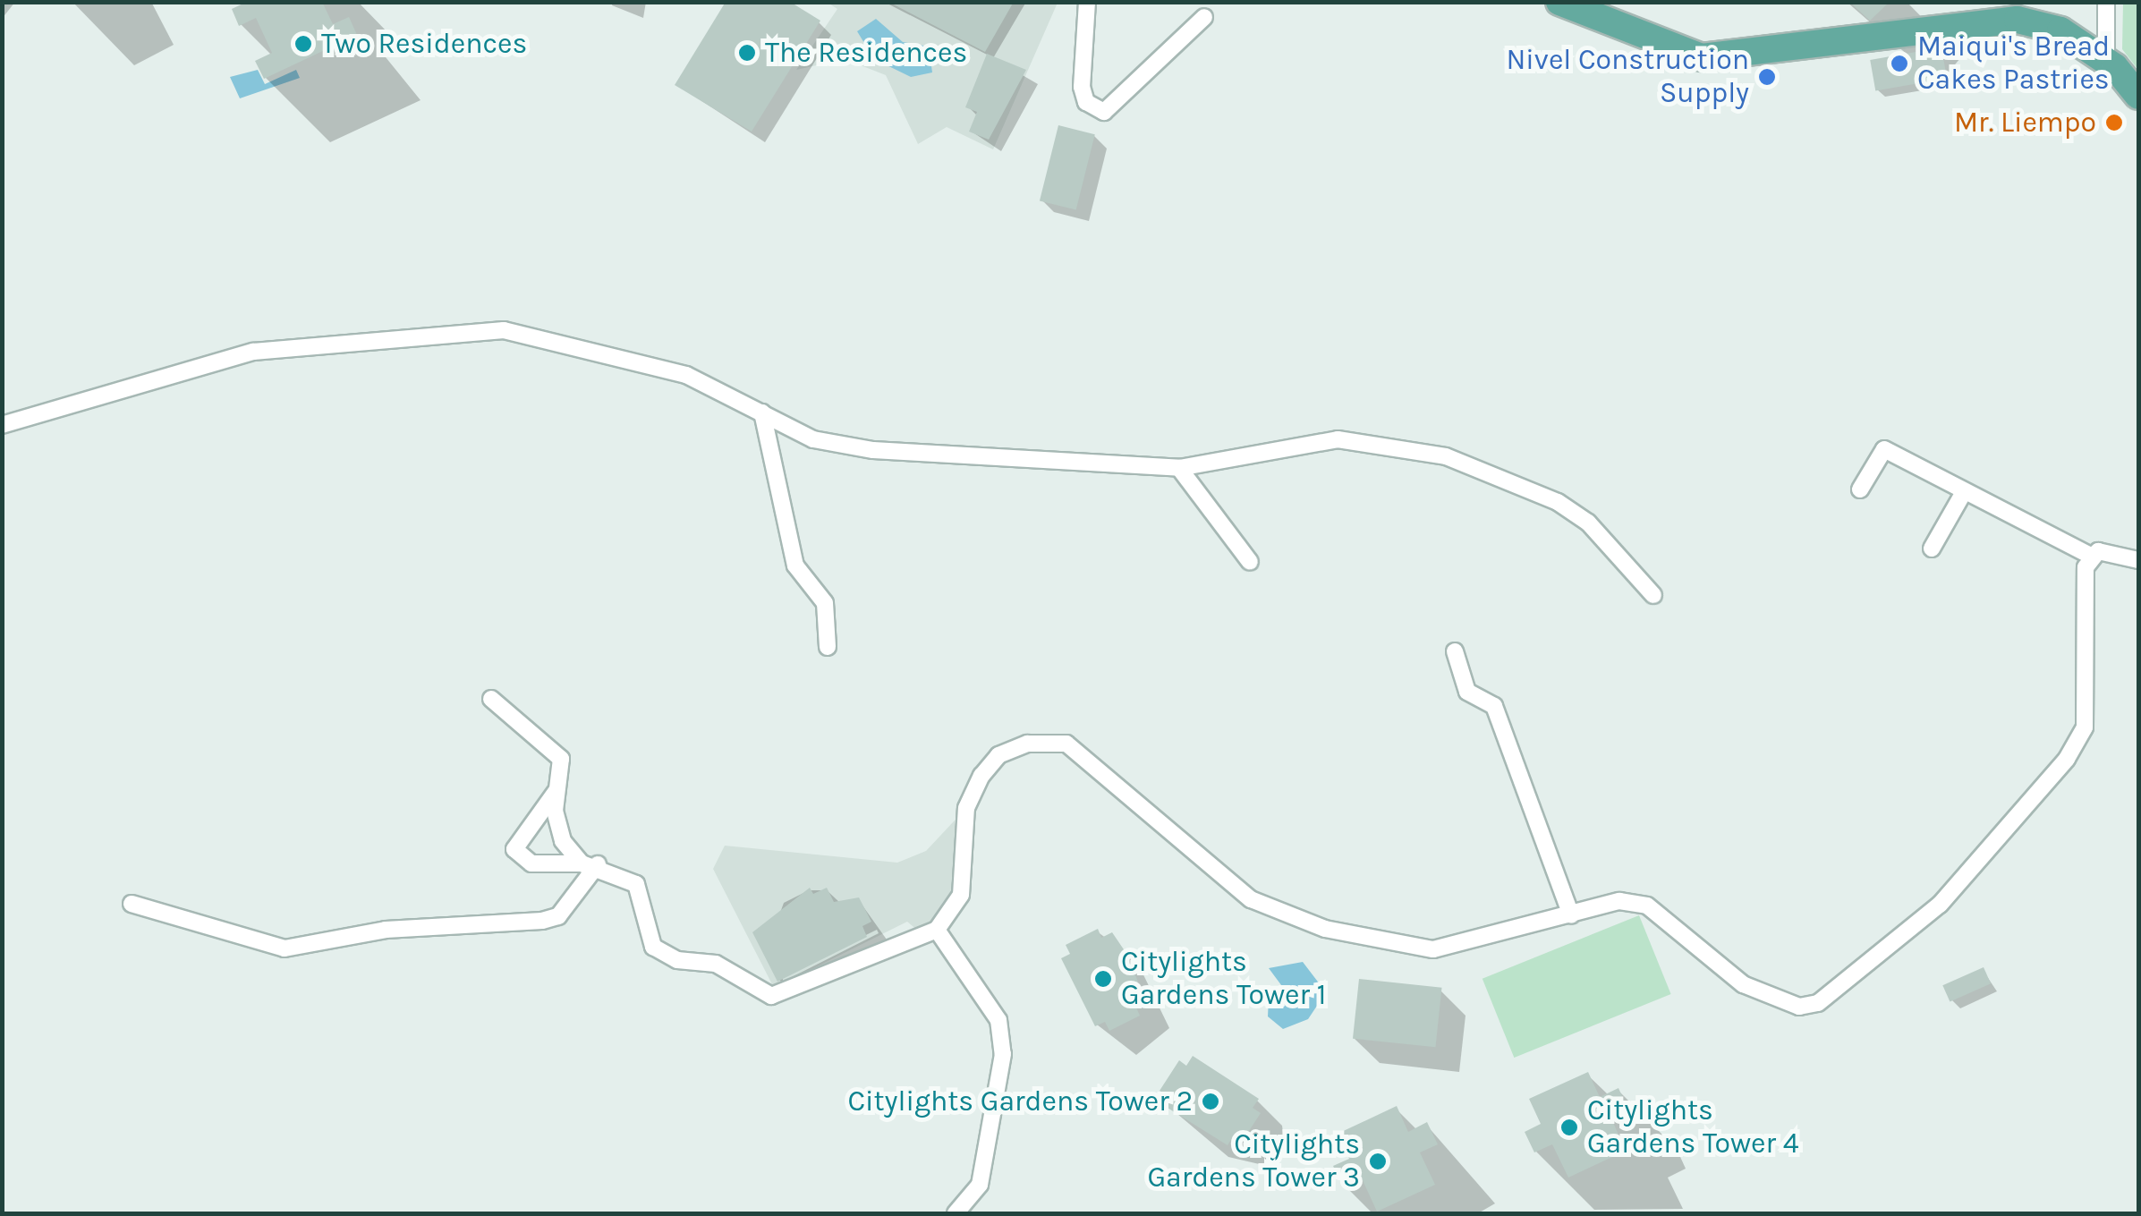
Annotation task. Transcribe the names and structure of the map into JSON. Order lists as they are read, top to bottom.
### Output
{
  "places": [
    "Two Residences",
    "The Residences",
    "Maiqui's Bread Cakes Pastries",
    "Nivel Construction Supply",
    "Mr. Liempo",
    "Citylights Gardens Tower 1",
    "Citylights Gardens Tower 2",
    "Citylights Gardens Tower 4",
    "Citylights Gardens Tower 3"
  ]
}
